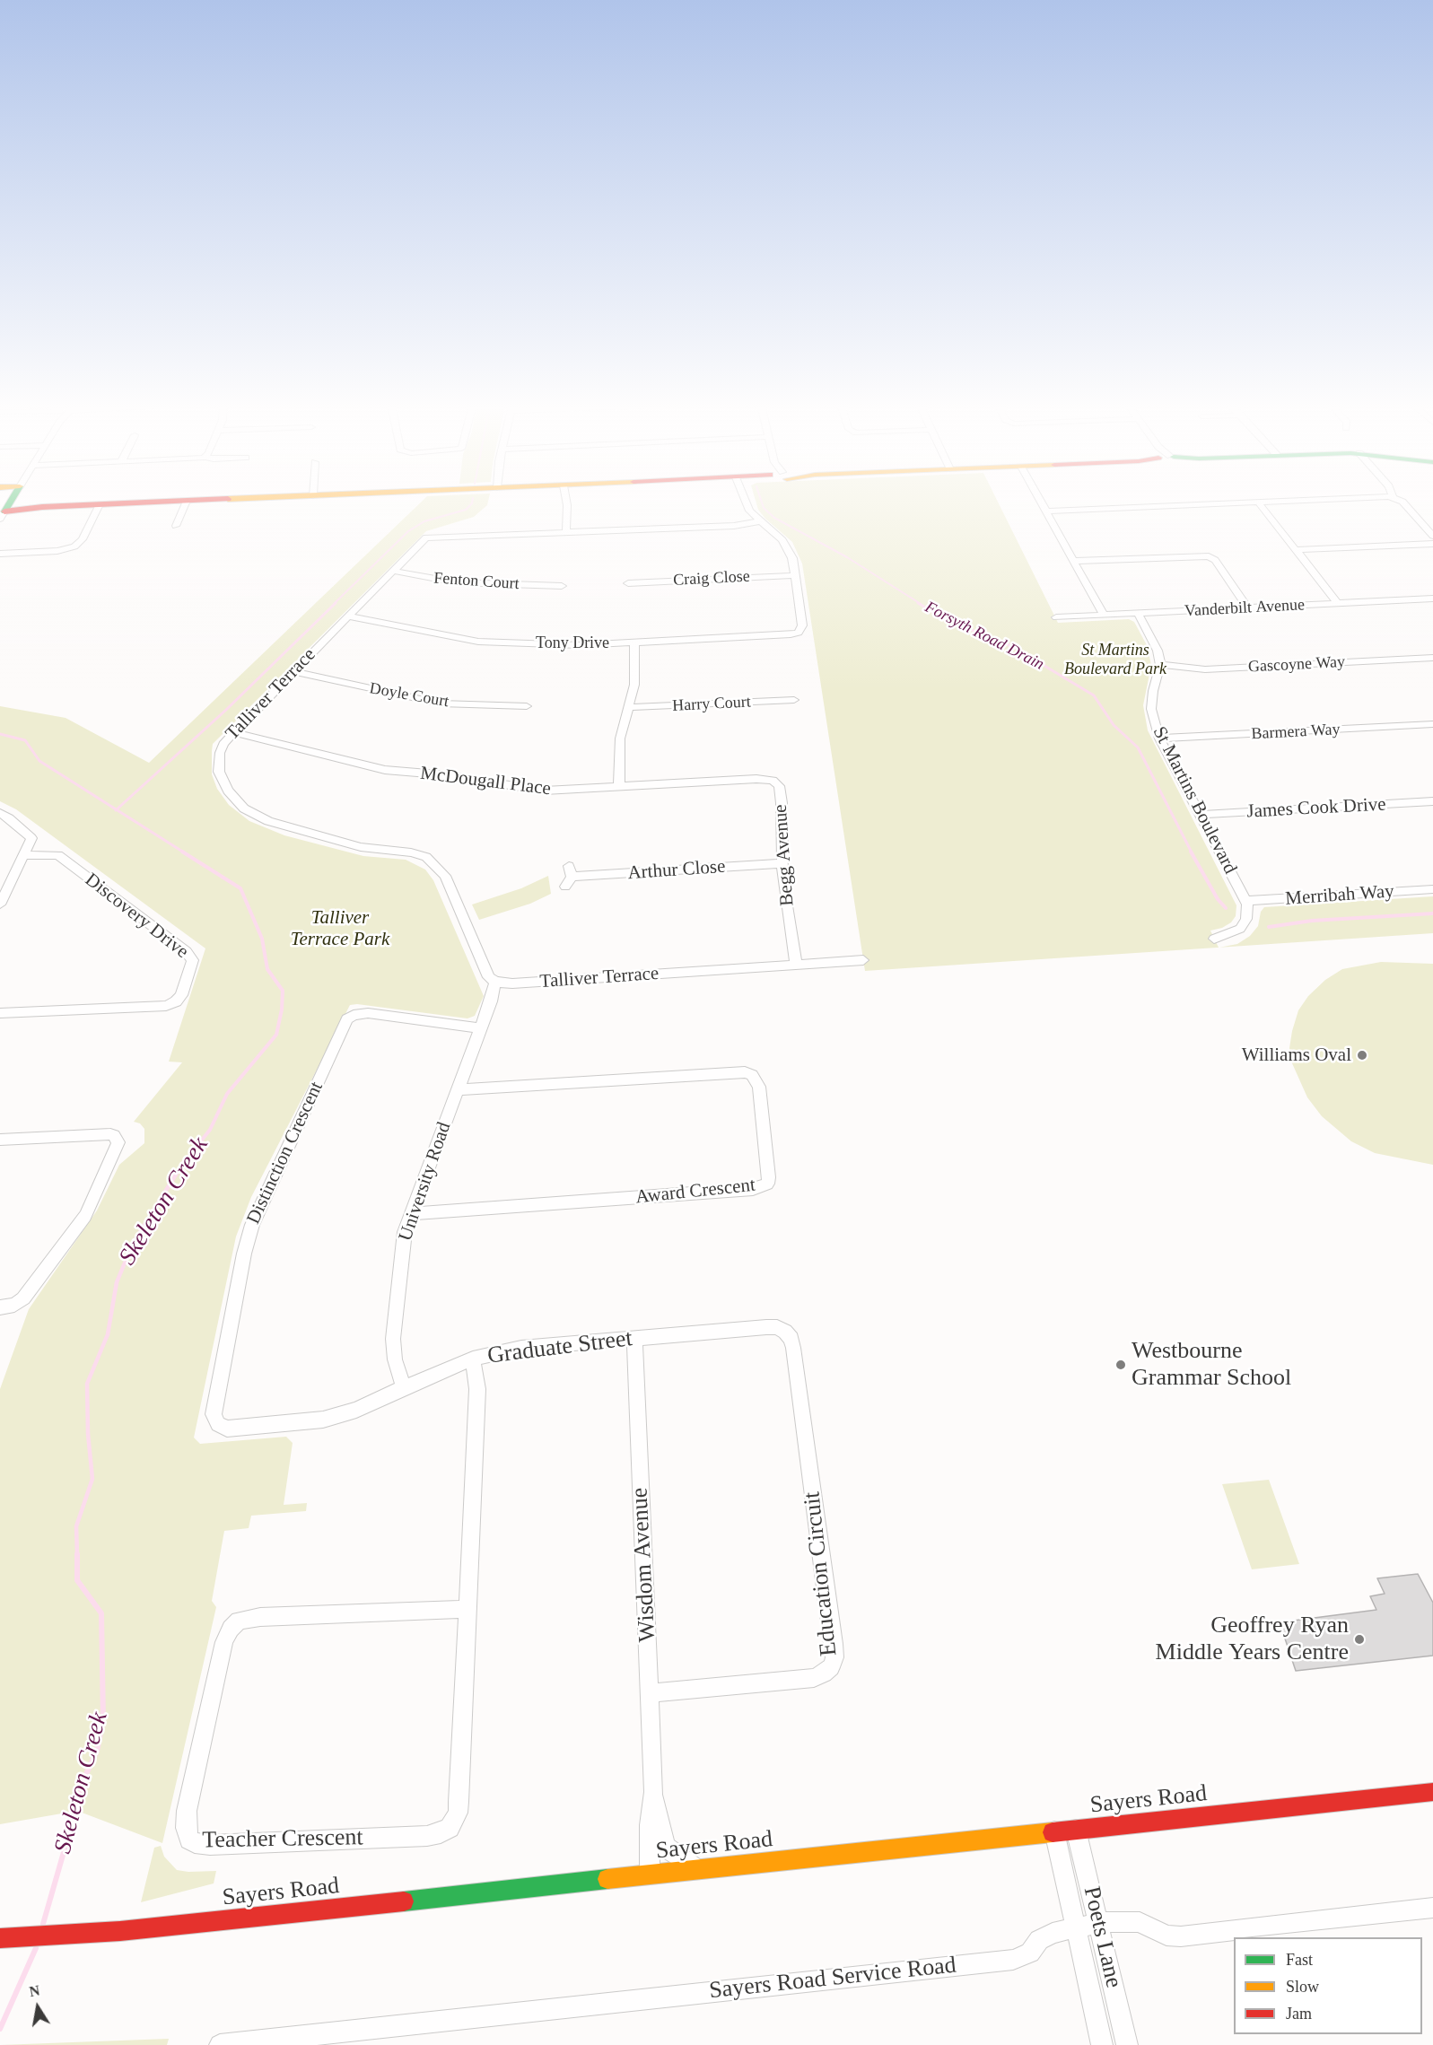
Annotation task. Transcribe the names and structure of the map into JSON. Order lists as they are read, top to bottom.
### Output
{
  "streets": {
    "street": [
      "Craig Close",
      "Fenton Court",
      "Vanderbilt Avenue",
      "Tony Drive",
      "Gascoyne Way",
      "Talliver Terrace",
      "Doyle Court",
      "Harry Court",
      "Barmera Way",
      "McDougall Place",
      "St Martins Boulevard",
      "James Cook Drive",
      "Begg Avenue",
      "Arthur Close",
      "Merribah Way",
      "Discovery Drive",
      "Distinction Crescent",
      "University Road",
      "Award Crescent",
      "Graduate Street",
      "Wisdom Avenue",
      "Education Circuit",
      "Sayers Road",
      "Teacher Crescent",
      "Poets Lane",
      "Sayers Road Service Road"
    ]
  },
  "crossings": [
    ["Craig Close", "Tony Drive"],
    ["Fenton Court", "Talliver Terrace"],
    ["Tony Drive", "Talliver Terrace"],
    ["Gascoyne Way", "St Martins Boulevard"],
    ["Talliver Terrace", "Doyle Court"],
    ["Talliver Terrace", "McDougall Place"],
    ["Talliver Terrace", "Begg Avenue"],
    ["Talliver Terrace", "University Road"],
    ["Barmera Way", "St Martins Boulevard"],
    ["McDougall Place", "Begg Avenue"],
    ["St Martins Boulevard", "James Cook Drive"],
    ["St Martins Boulevard", "Merribah Way"],
    ["Begg Avenue", "Arthur Close"],
    ["Distinction Crescent", "University Road"],
    ["Distinction Crescent", "Graduate Street"],
    ["University Road", "Award Crescent"],
    ["University Road", "Graduate Street"],
    ["Graduate Street", "Wisdom Avenue"],
    ["Graduate Street", "Education Circuit"],
    ["Graduate Street", "Teacher Crescent"],
    ["Wisdom Avenue", "Education Circuit"],
    ["Wisdom Avenue", "Sayers Road"],
    ["Sayers Road", "Poets Lane"],
    ["Poets Lane", "Sayers Road Service Road"]
  ],
  "water": ["Forsyth Road Drain", "Skeleton Creek"],
  "parks": ["St Martins Boulevard Park", "Talliver Terrace Park"],
  "places": ["Williams Oval", "Westbourne Grammar School", "Geoffrey Ryan Middle Years Centre"],
  "legend": ["Fast", "Slow", "Jam"],
  "north": "top"
}
